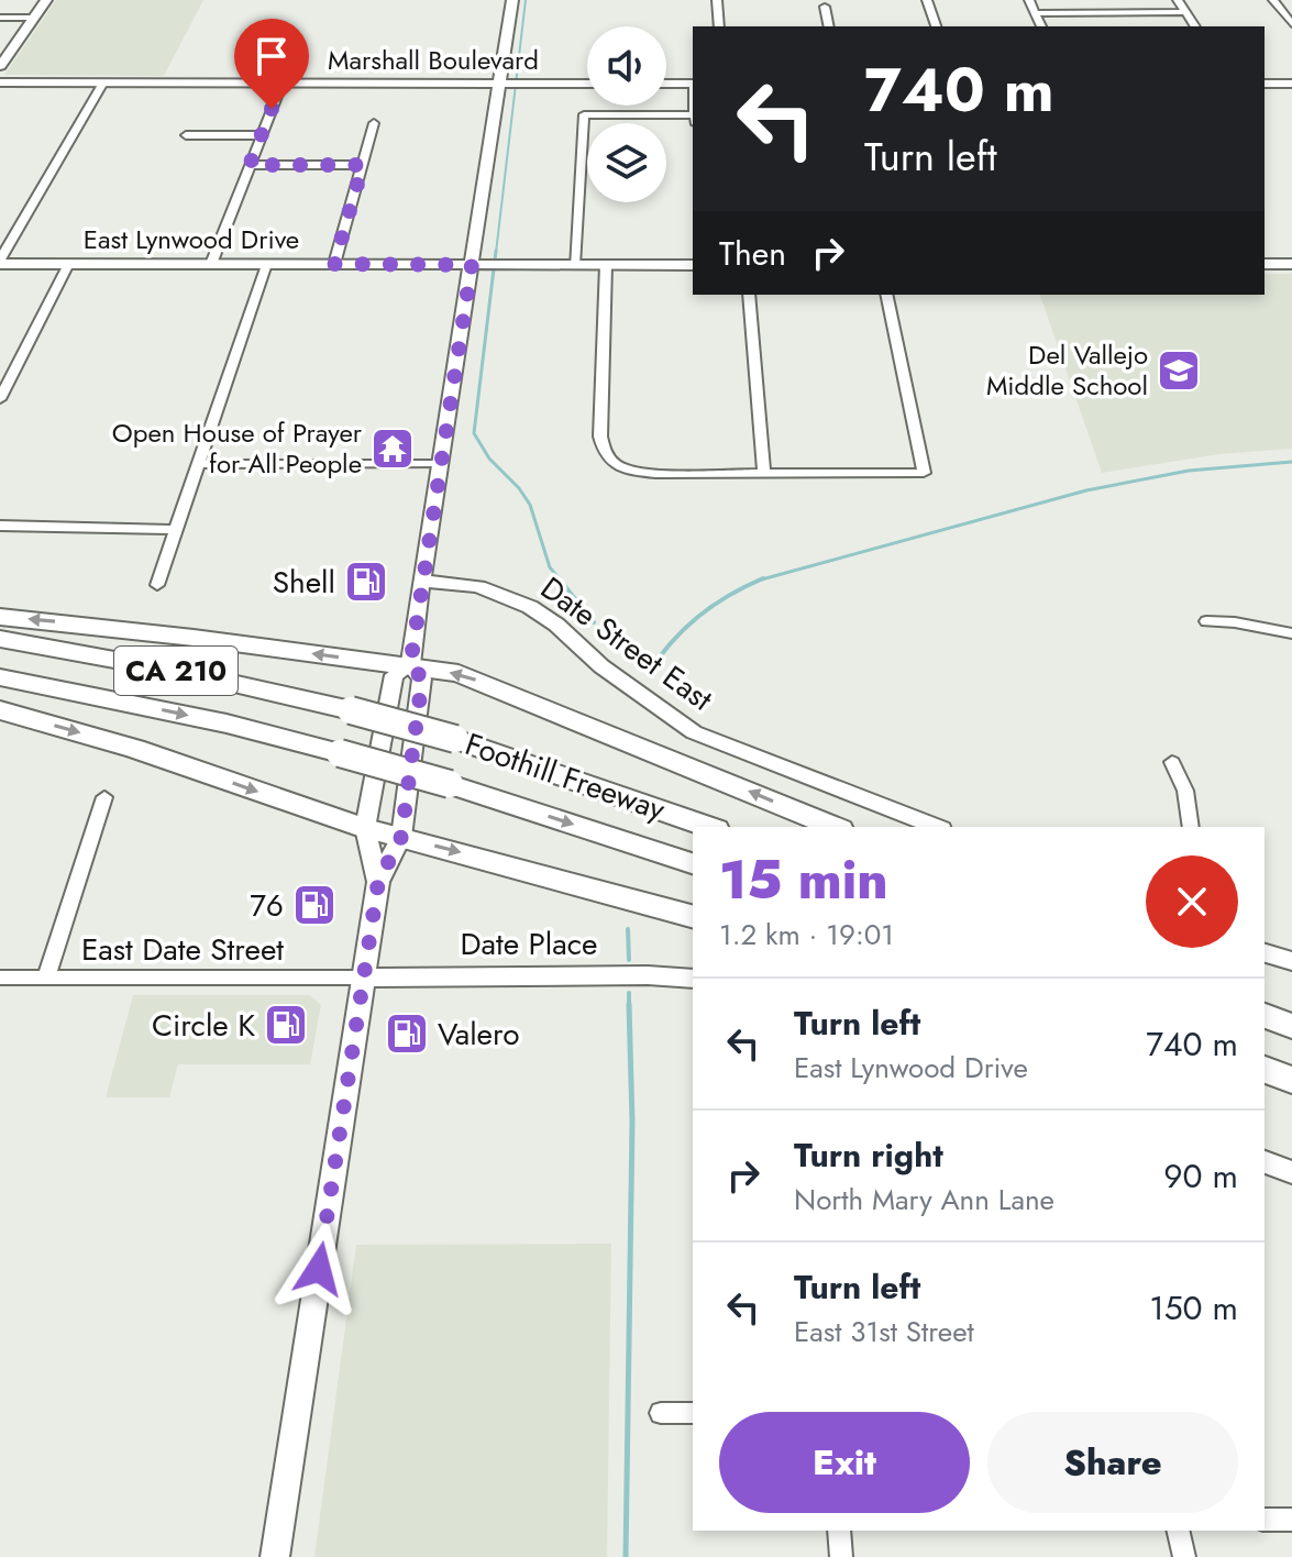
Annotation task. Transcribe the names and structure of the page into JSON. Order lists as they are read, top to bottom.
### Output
{
  "streets": {
    "highway": ["CA 210", "Foothill Freeway"],
    "main road": [
      "Marshall Boulevard",
      "East Lynwood Drive",
      "Date Street East",
      "Date Place"
    ],
    "street": ["East Date Street"]
  },
  "crossings": [
    ["Date Place", "East Date Street"]
  ],
  "places": {
    "school or university": ["Del Vallejo Middle School"],
    "temple": ["Open House of Prayer for All People"],
    "fuel station": [
      "Shell",
      "76",
      "Circle K",
      "Valero"
    ]
  },
  "page": {
    "turn": ["740 m", "Turn left"],
    "then": "Then",
    "heading": ["15 min", "1.2 km · 19:01"],
    "list": [
      {
        "name": "Turn left",
        "note": "East Lynwood Drive",
        "value": "740 m"
      },
      {
        "name": "Turn right",
        "note": "North Mary Ann Lane",
        "value": "90 m"
      },
      {
        "name": "Turn left",
        "note": "East 31st Street",
        "value": "150 m"
      }
    ],
    "buttons": ["Exit", "Share"]
  }
}
